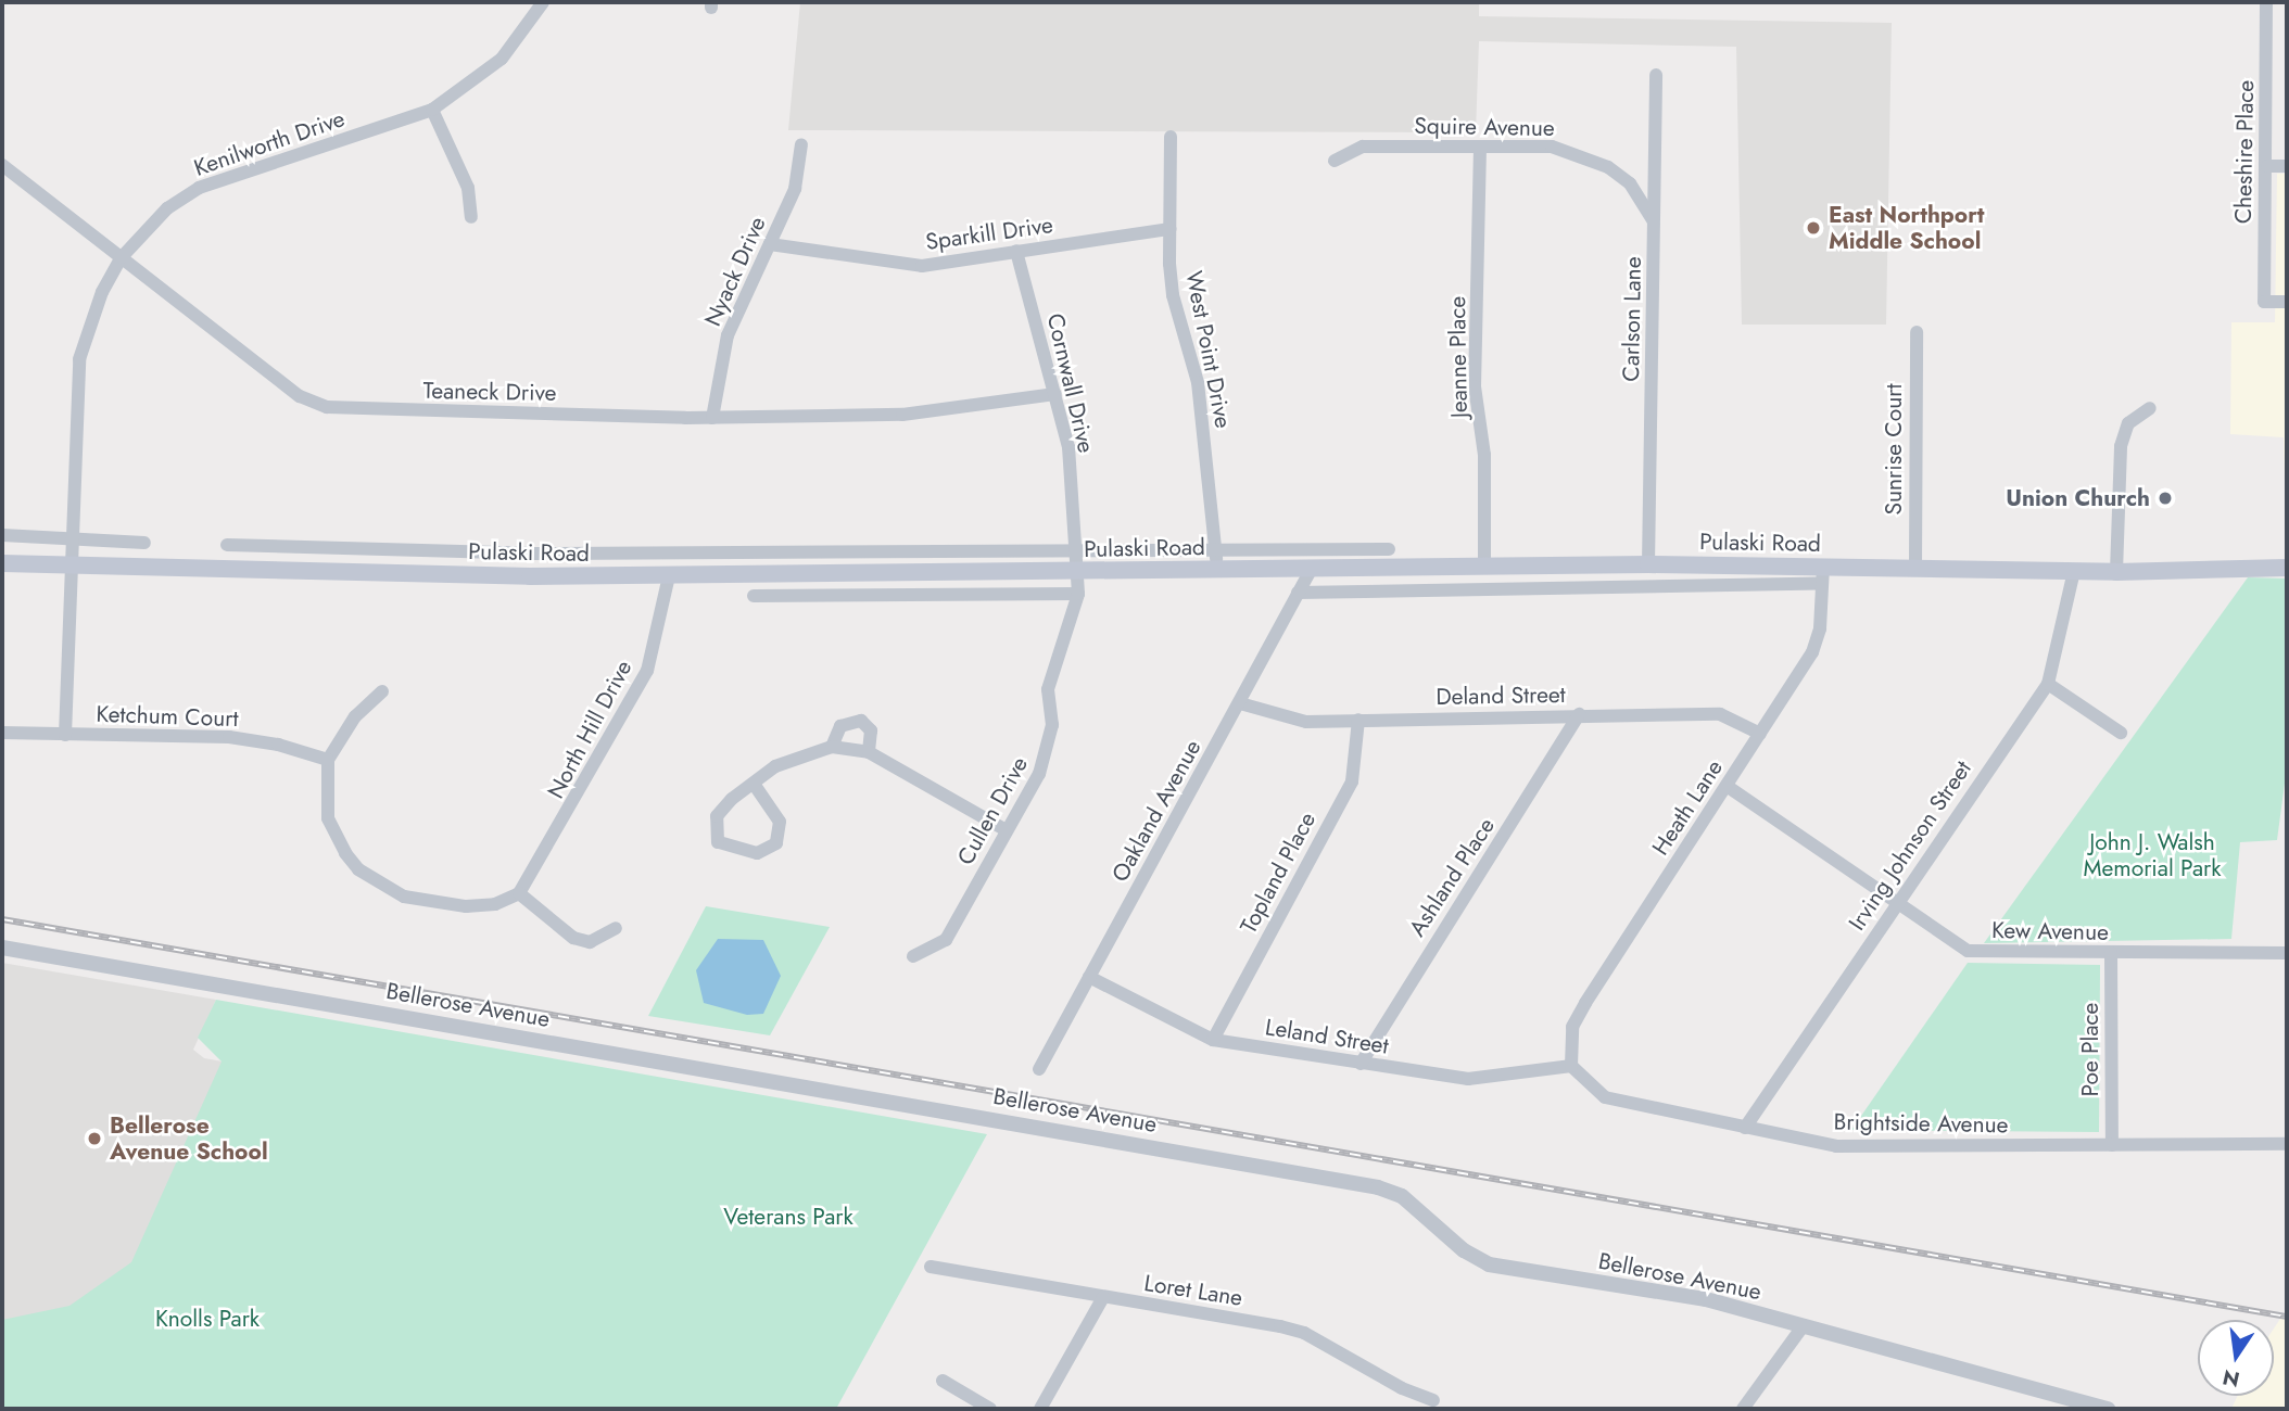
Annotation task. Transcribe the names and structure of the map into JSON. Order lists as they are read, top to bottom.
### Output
{
  "streets": {
    "main road": ["Pulaski Road"],
    "street": [
      "Squire Avenue",
      "Kenilworth Drive",
      "Cheshire Place",
      "Sparkill Drive",
      "Nyack Drive",
      "Carlson Lane",
      "West Point Drive",
      "Jeanne Place",
      "Cornwall Drive",
      "Teaneck Drive",
      "Sunrise Court",
      "Deland Street",
      "Ketchum Court",
      "North Hill Drive",
      "Heath Lane",
      "Cullen Drive",
      "Oakland Avenue",
      "Irving Johnson Street",
      "Topland Place",
      "Ashland Place",
      "Kew Avenue",
      "Bellerose Avenue",
      "Leland Street",
      "Poe Place",
      "Brightside Avenue",
      "Loret Lane"
    ]
  },
  "crossings": [
    ["Squire Avenue", "Carlson Lane"],
    ["Squire Avenue", "Jeanne Place"],
    ["Kenilworth Drive", "Teaneck Drive"],
    ["Kenilworth Drive", "Pulaski Road"],
    ["Kenilworth Drive", "Ketchum Court"],
    ["Sparkill Drive", "Nyack Drive"],
    ["Sparkill Drive", "West Point Drive"],
    ["Sparkill Drive", "Cornwall Drive"],
    ["Nyack Drive", "Teaneck Drive"],
    ["Carlson Lane", "Pulaski Road"],
    ["West Point Drive", "Pulaski Road"],
    ["Jeanne Place", "Pulaski Road"],
    ["Cornwall Drive", "Teaneck Drive"],
    ["Cornwall Drive", "Pulaski Road"],
    ["Cornwall Drive", "Cullen Drive"],
    ["Sunrise Court", "Pulaski Road"],
    ["Pulaski Road", "North Hill Drive"],
    ["Pulaski Road", "Heath Lane"],
    ["Pulaski Road", "Cullen Drive"],
    ["Pulaski Road", "Oakland Avenue"],
    ["Pulaski Road", "Irving Johnson Street"],
    ["Deland Street", "Heath Lane"],
    ["Deland Street", "Oakland Avenue"],
    ["Deland Street", "Topland Place"],
    ["Deland Street", "Ashland Place"],
    ["Heath Lane", "Kew Avenue"],
    ["Heath Lane", "Leland Street"],
    ["Heath Lane", "Brightside Avenue"],
    ["Oakland Avenue", "Leland Street"],
    ["Irving Johnson Street", "Kew Avenue"],
    ["Irving Johnson Street", "Brightside Avenue"],
    ["Topland Place", "Leland Street"],
    ["Ashland Place", "Leland Street"],
    ["Kew Avenue", "Poe Place"],
    ["Leland Street", "Brightside Avenue"],
    ["Poe Place", "Brightside Avenue"]
  ],
  "parks": ["John J. Walsh Memorial Park", "Veterans Park", "Knolls Park"],
  "places": ["East Northport Middle School", "Union Church", "Bellerose Avenue School"],
  "north": "bottom"
}
